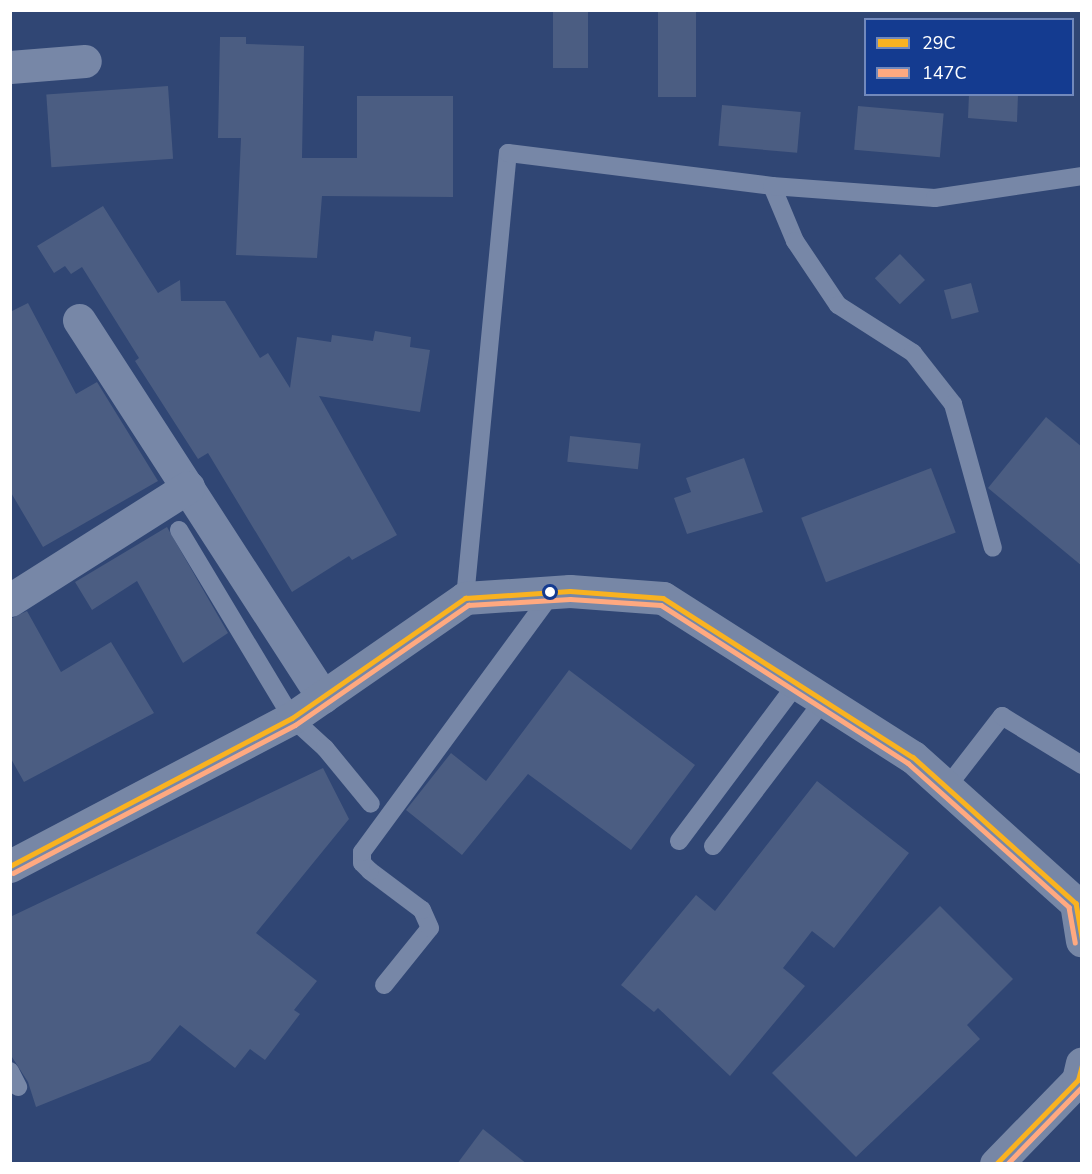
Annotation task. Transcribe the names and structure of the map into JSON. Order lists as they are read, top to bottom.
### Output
{
  "lines": ["transit line 29C", "transit line 147C"],
  "legend": ["29C", "147C"]
}
